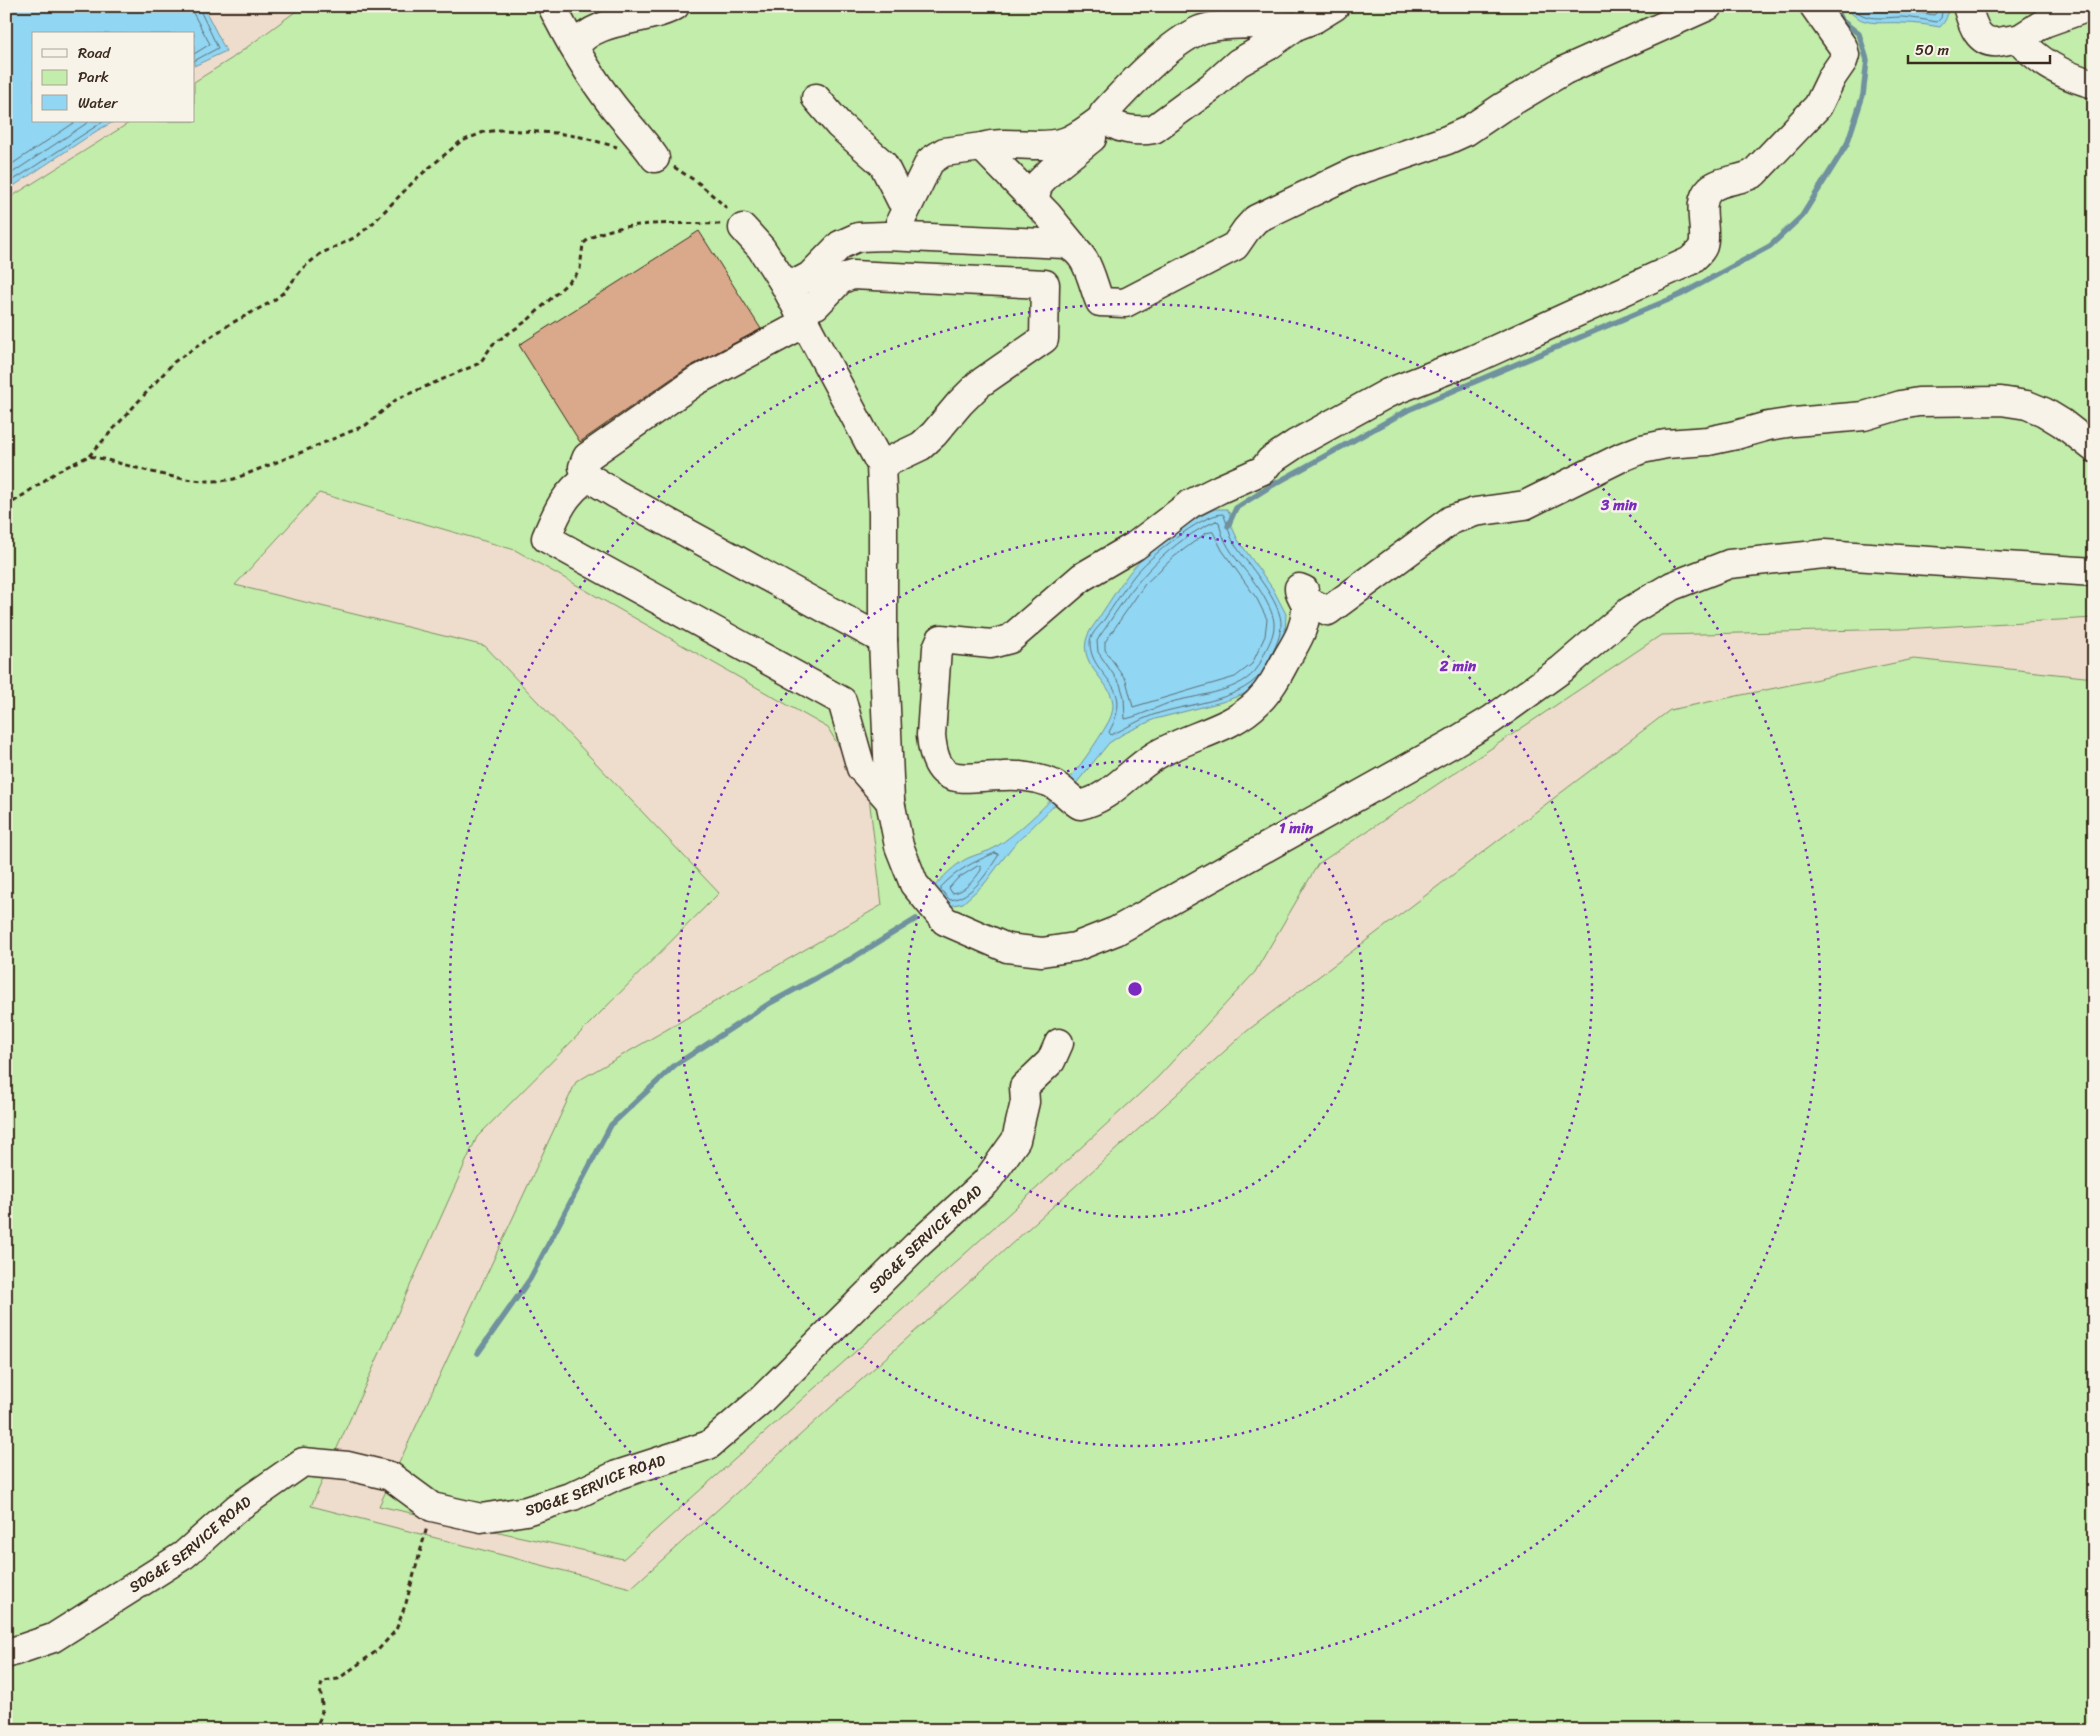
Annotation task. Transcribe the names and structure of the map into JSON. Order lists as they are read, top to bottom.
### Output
{
  "streets": {
    "lane": ["SDG&E SERVICE ROAD"]
  },
  "legend": ["Road", "Park", "Water"],
  "scale_bar": "50 m",
  "rings": ["3 min", "2 min", "1 min"]
}
